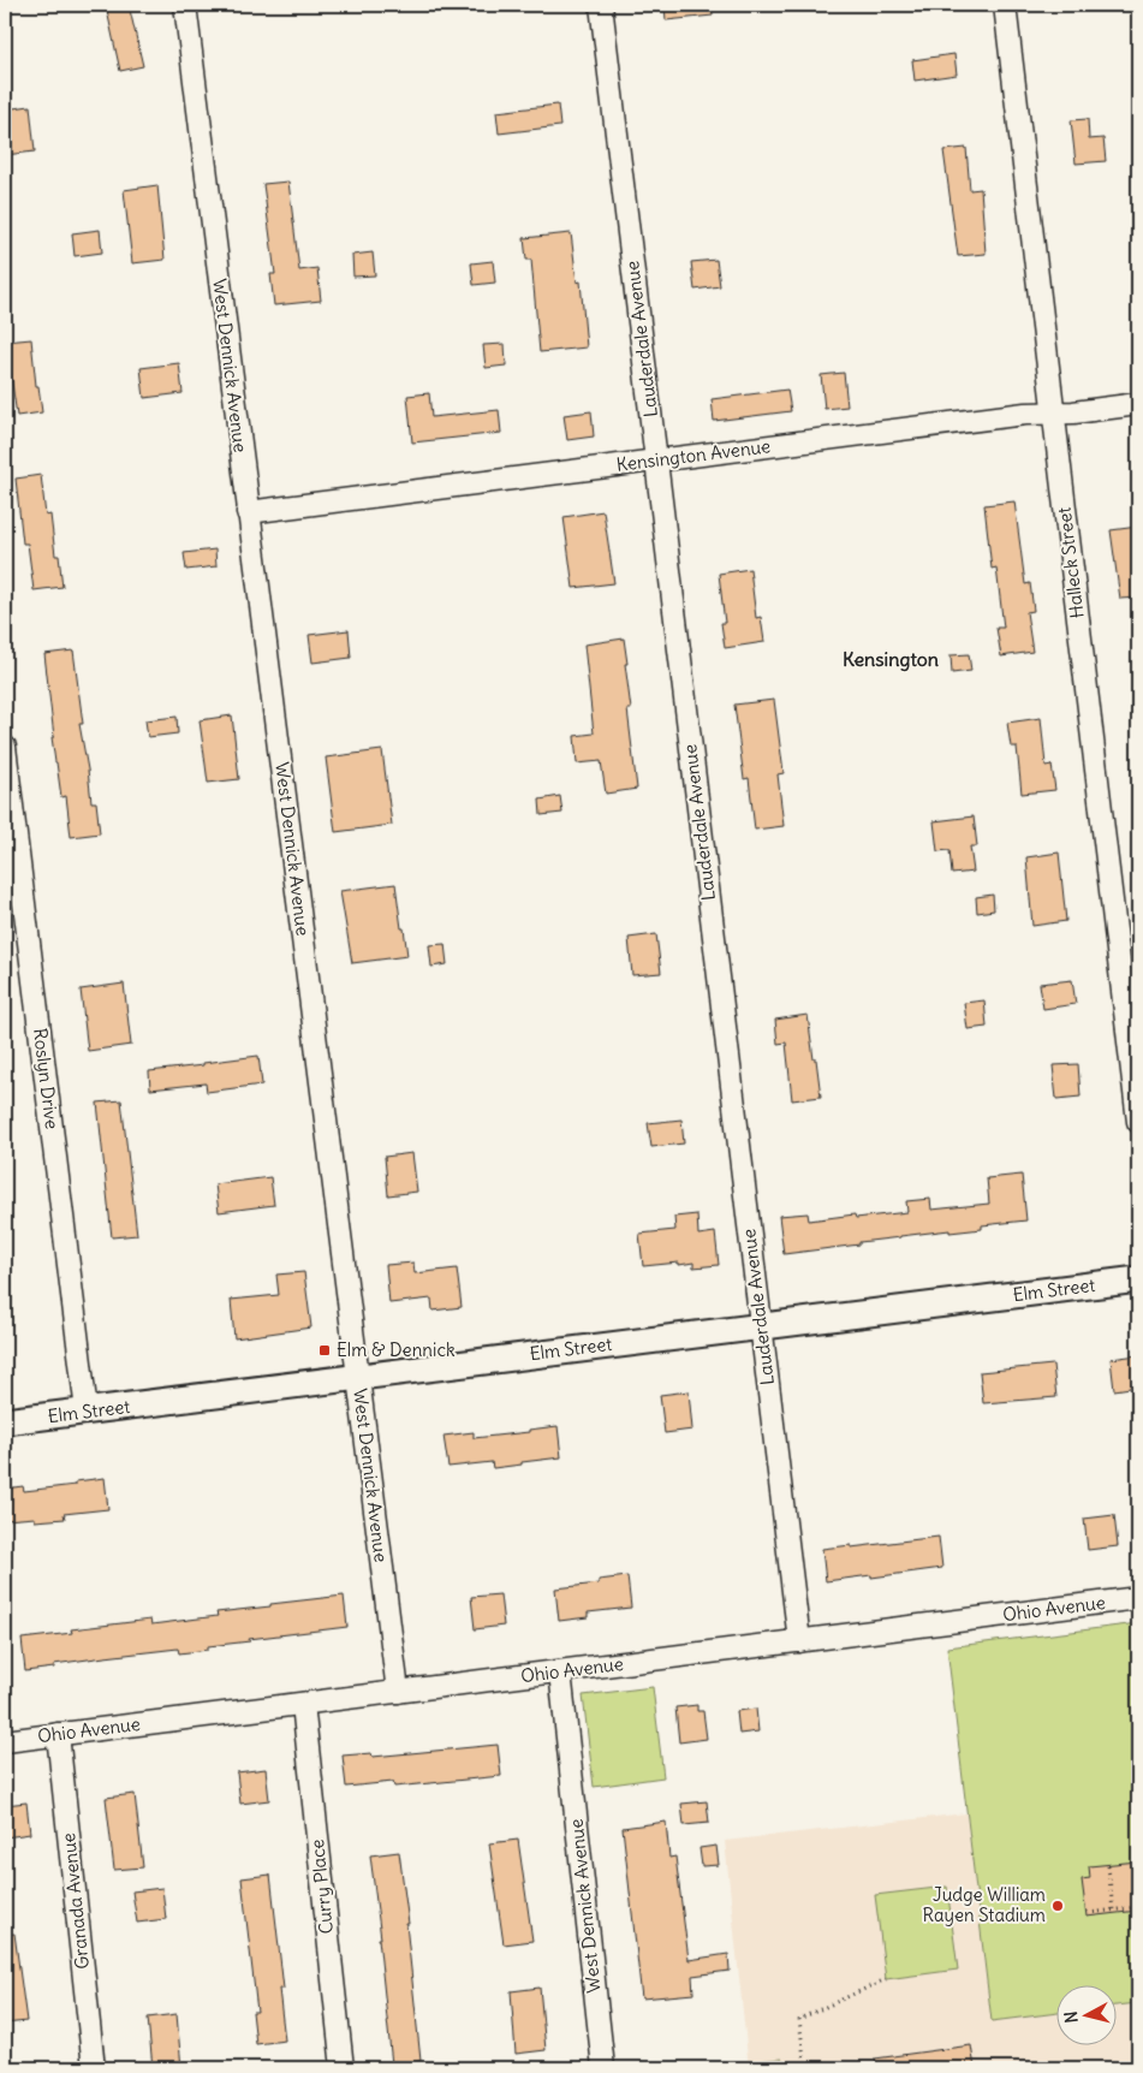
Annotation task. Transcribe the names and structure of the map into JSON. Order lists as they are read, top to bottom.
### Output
{
  "streets": {
    "street": [
      "Lauderdale Avenue",
      "West Dennick Avenue",
      "Kensington Avenue",
      "Halleck Street",
      "Roslyn Drive",
      "Elm Street",
      "Ohio Avenue",
      "Curry Place",
      "Granada Avenue"
    ]
  },
  "crossings": [
    ["Lauderdale Avenue", "Kensington Avenue"],
    ["Lauderdale Avenue", "Elm Street"],
    ["Lauderdale Avenue", "Ohio Avenue"],
    ["West Dennick Avenue", "Kensington Avenue"],
    ["West Dennick Avenue", "Elm Street"],
    ["West Dennick Avenue", "Ohio Avenue"],
    ["Kensington Avenue", "Halleck Street"],
    ["Roslyn Drive", "Elm Street"],
    ["Ohio Avenue", "Curry Place"],
    ["Ohio Avenue", "Granada Avenue"]
  ],
  "districts": ["Kensington"],
  "places": {
    "transit": ["Elm & Dennick"],
    "other": ["Judge William Rayen Stadium"]
  },
  "north": "left"
}
